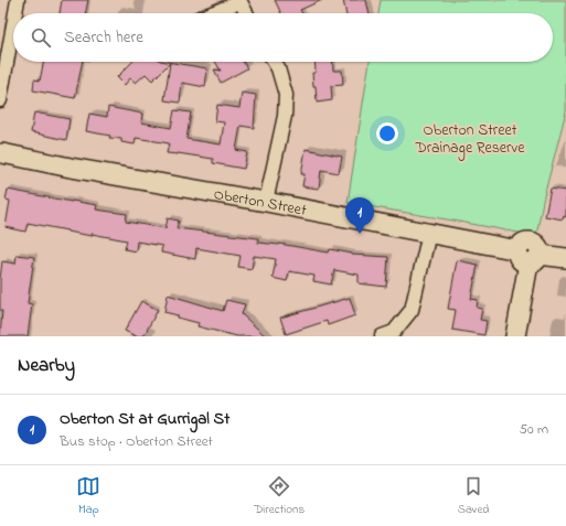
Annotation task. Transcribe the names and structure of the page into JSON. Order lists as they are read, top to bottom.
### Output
{
  "streets": {
    "street": ["Oberton Street"]
  },
  "parks": ["Oberton Street Drainage Reserve"],
  "page": {
    "search": "Search here",
    "pins": "1",
    "heading": "Nearby",
    "list": [
      {
        "mark": "1",
        "name": "Oberton St at Gurrigal St",
        "note": "Bus stop · Oberton Street",
        "value": "50 m"
      }
    ],
    "nav": ["Map", "Directions", "Saved"]
  }
}
